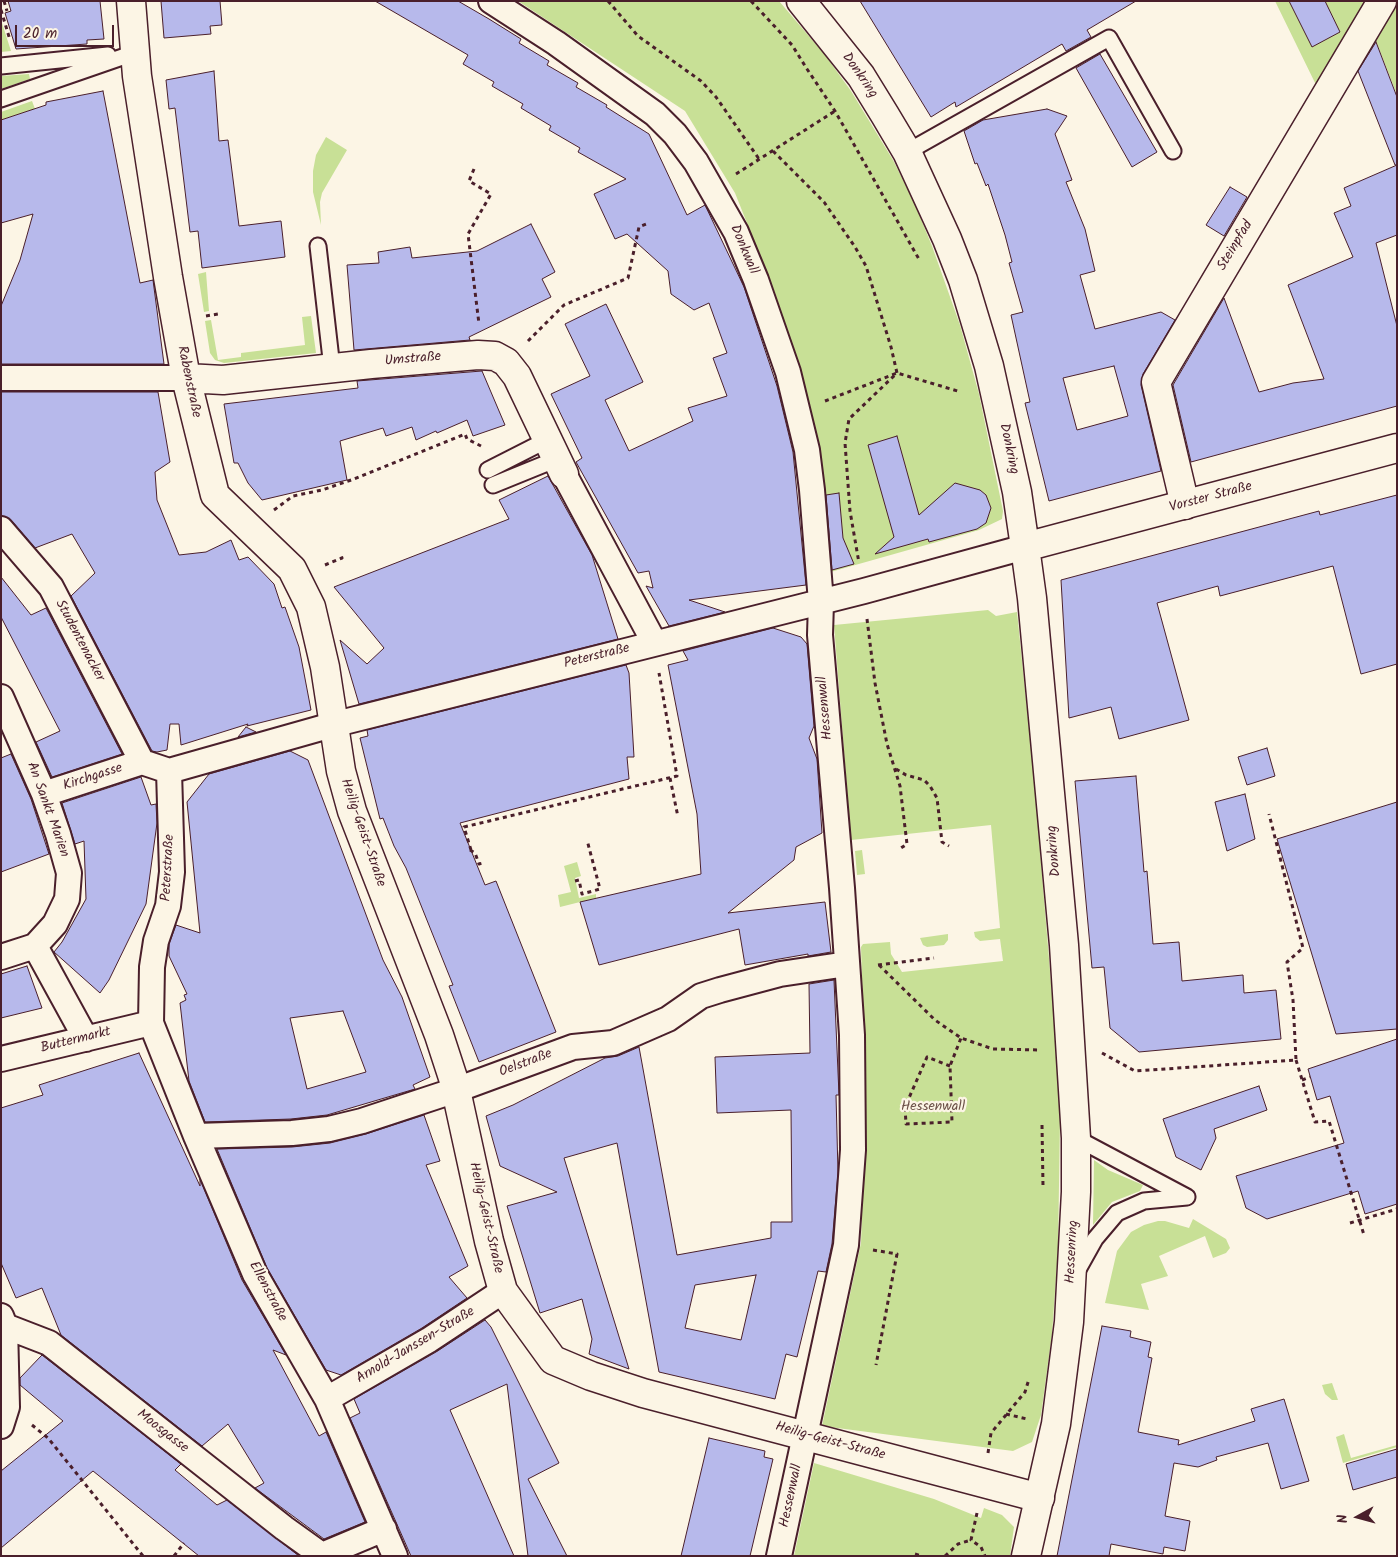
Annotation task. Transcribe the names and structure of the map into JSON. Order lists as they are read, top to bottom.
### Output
{
  "streets": {
    "street": [
      "Donkring",
      "Steinpfad",
      "Donkwall",
      "Umstraße",
      "Rabenstraße",
      "Vorster Straße",
      "Studentenacker",
      "Peterstraße",
      "Hessenwall",
      "Kirchgasse",
      "An Sankt Marien",
      "Heilig-Geist-Straße",
      "Buttermarkt",
      "Oelstraße",
      "Hessenring",
      "Ellenstraße",
      "Arnold-Janssen-Straße",
      "Moosgasse"
    ]
  },
  "crossings": [
    ["Donkring", "Vorster Straße"],
    ["Donkring", "Peterstraße"],
    ["Donkring", "Hessenring"],
    ["Steinpfad", "Vorster Straße"],
    ["Donkwall", "Peterstraße"],
    ["Donkwall", "Hessenwall"],
    ["Umstraße", "Rabenstraße"],
    ["Rabenstraße", "Peterstraße"],
    ["Rabenstraße", "Heilig-Geist-Straße"],
    ["Vorster Straße", "Peterstraße"],
    ["Studentenacker", "Kirchgasse"],
    ["Peterstraße", "Hessenwall"],
    ["Peterstraße", "Heilig-Geist-Straße"],
    ["Peterstraße", "Buttermarkt"],
    ["Peterstraße", "Ellenstraße"],
    ["Hessenwall", "Heilig-Geist-Straße"],
    ["Hessenwall", "Oelstraße"],
    ["Kirchgasse", "An Sankt Marien"],
    ["Heilig-Geist-Straße", "Oelstraße"],
    ["Heilig-Geist-Straße", "Hessenring"],
    ["Heilig-Geist-Straße", "Arnold-Janssen-Straße"],
    ["Buttermarkt", "Ellenstraße"],
    ["Oelstraße", "Ellenstraße"],
    ["Ellenstraße", "Arnold-Janssen-Straße"],
    ["Ellenstraße", "Moosgasse"]
  ],
  "parks": ["Hessenwall"],
  "scale_bar": "20 m",
  "north": "left"
}
